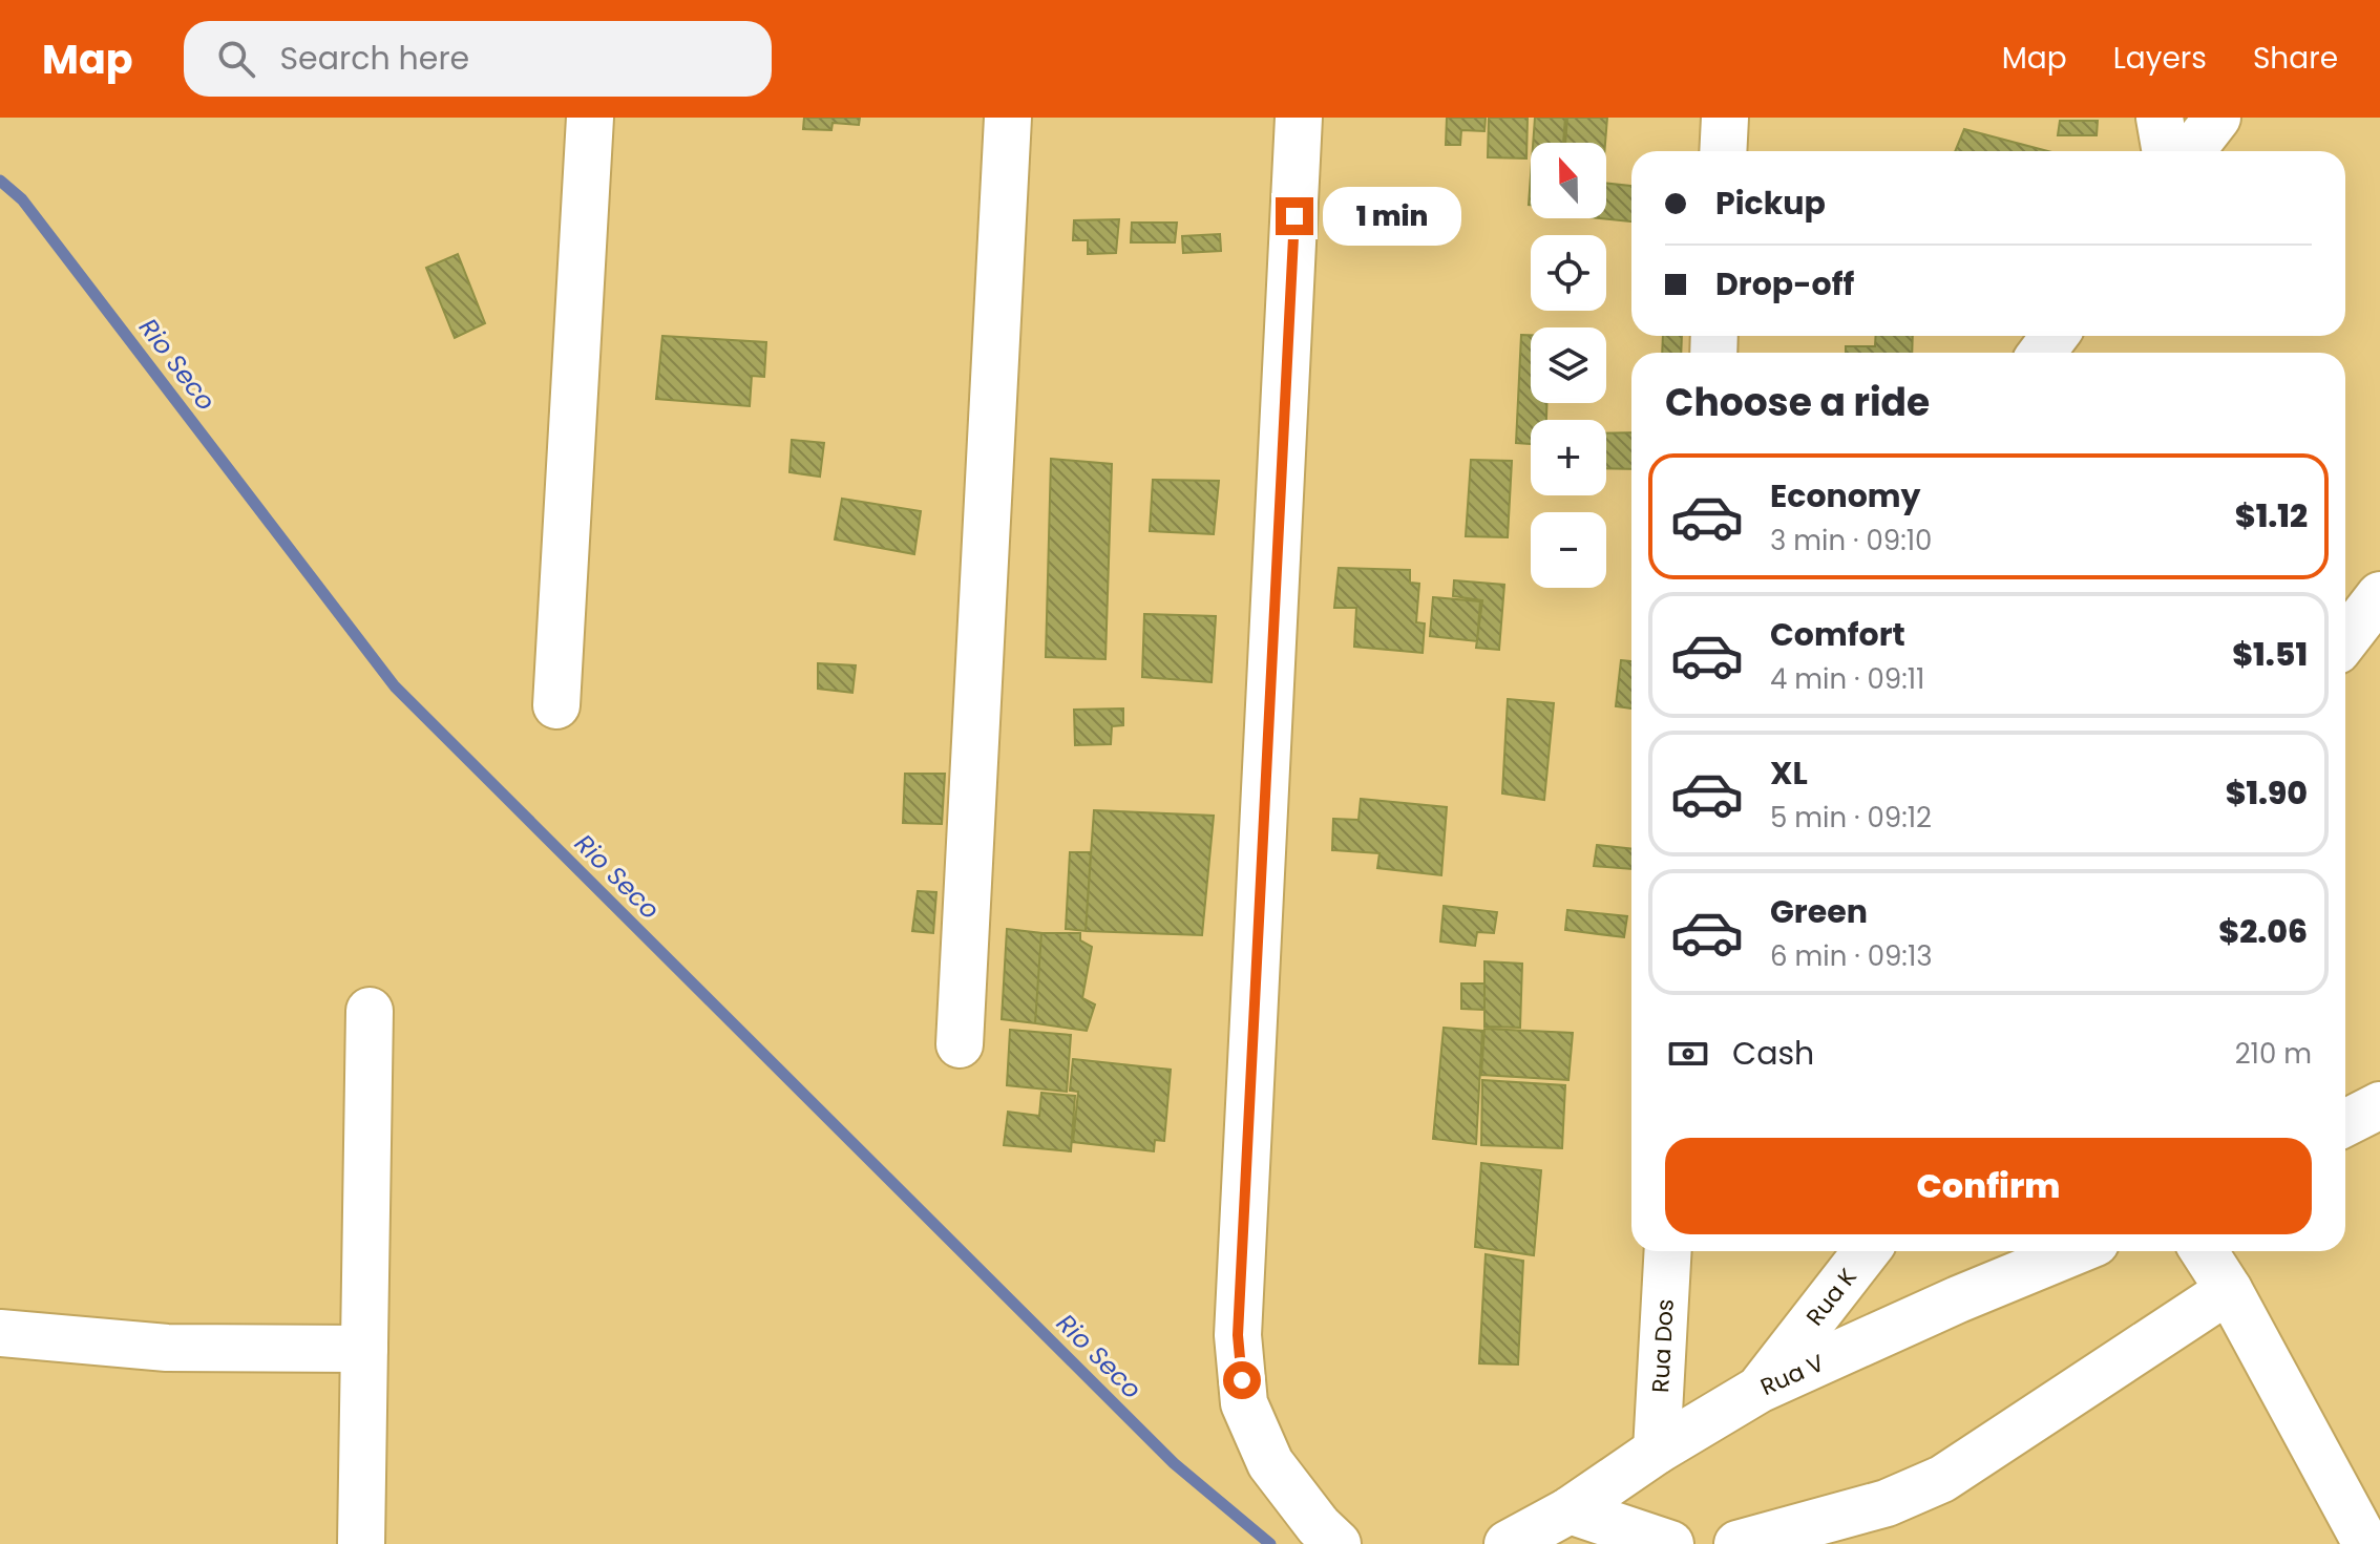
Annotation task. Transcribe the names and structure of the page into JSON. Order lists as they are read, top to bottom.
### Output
{
  "streets": {
    "street": ["Rua K", "Rua Dos", "Rua V"]
  },
  "crossings": [
    ["Rua K", "Rua V"],
    ["Rua Dos", "Rua V"]
  ],
  "water": ["Rio Seco"],
  "north": "top",
  "page": {
    "header": "Map",
    "search": "Search here",
    "nav": ["Map", "Layers", "Share"],
    "map_buttons": ["+", "−"],
    "banner": ["Pickup", "Drop-off"],
    "bubble": "1 min",
    "heading": "Choose a ride",
    "list": [
      {
        "name": "Economy",
        "note": "3 min · 09:10",
        "value": "$1.12"
      },
      {
        "name": "Comfort",
        "note": "4 min · 09:11",
        "value": "$1.51"
      },
      {
        "name": "XL",
        "note": "5 min · 09:12",
        "value": "$1.90"
      },
      {
        "name": "Green",
        "note": "6 min · 09:13",
        "value": "$2.06"
      }
    ],
    "pay": ["Cash", "210 m"],
    "buttons": "Confirm"
  }
}
